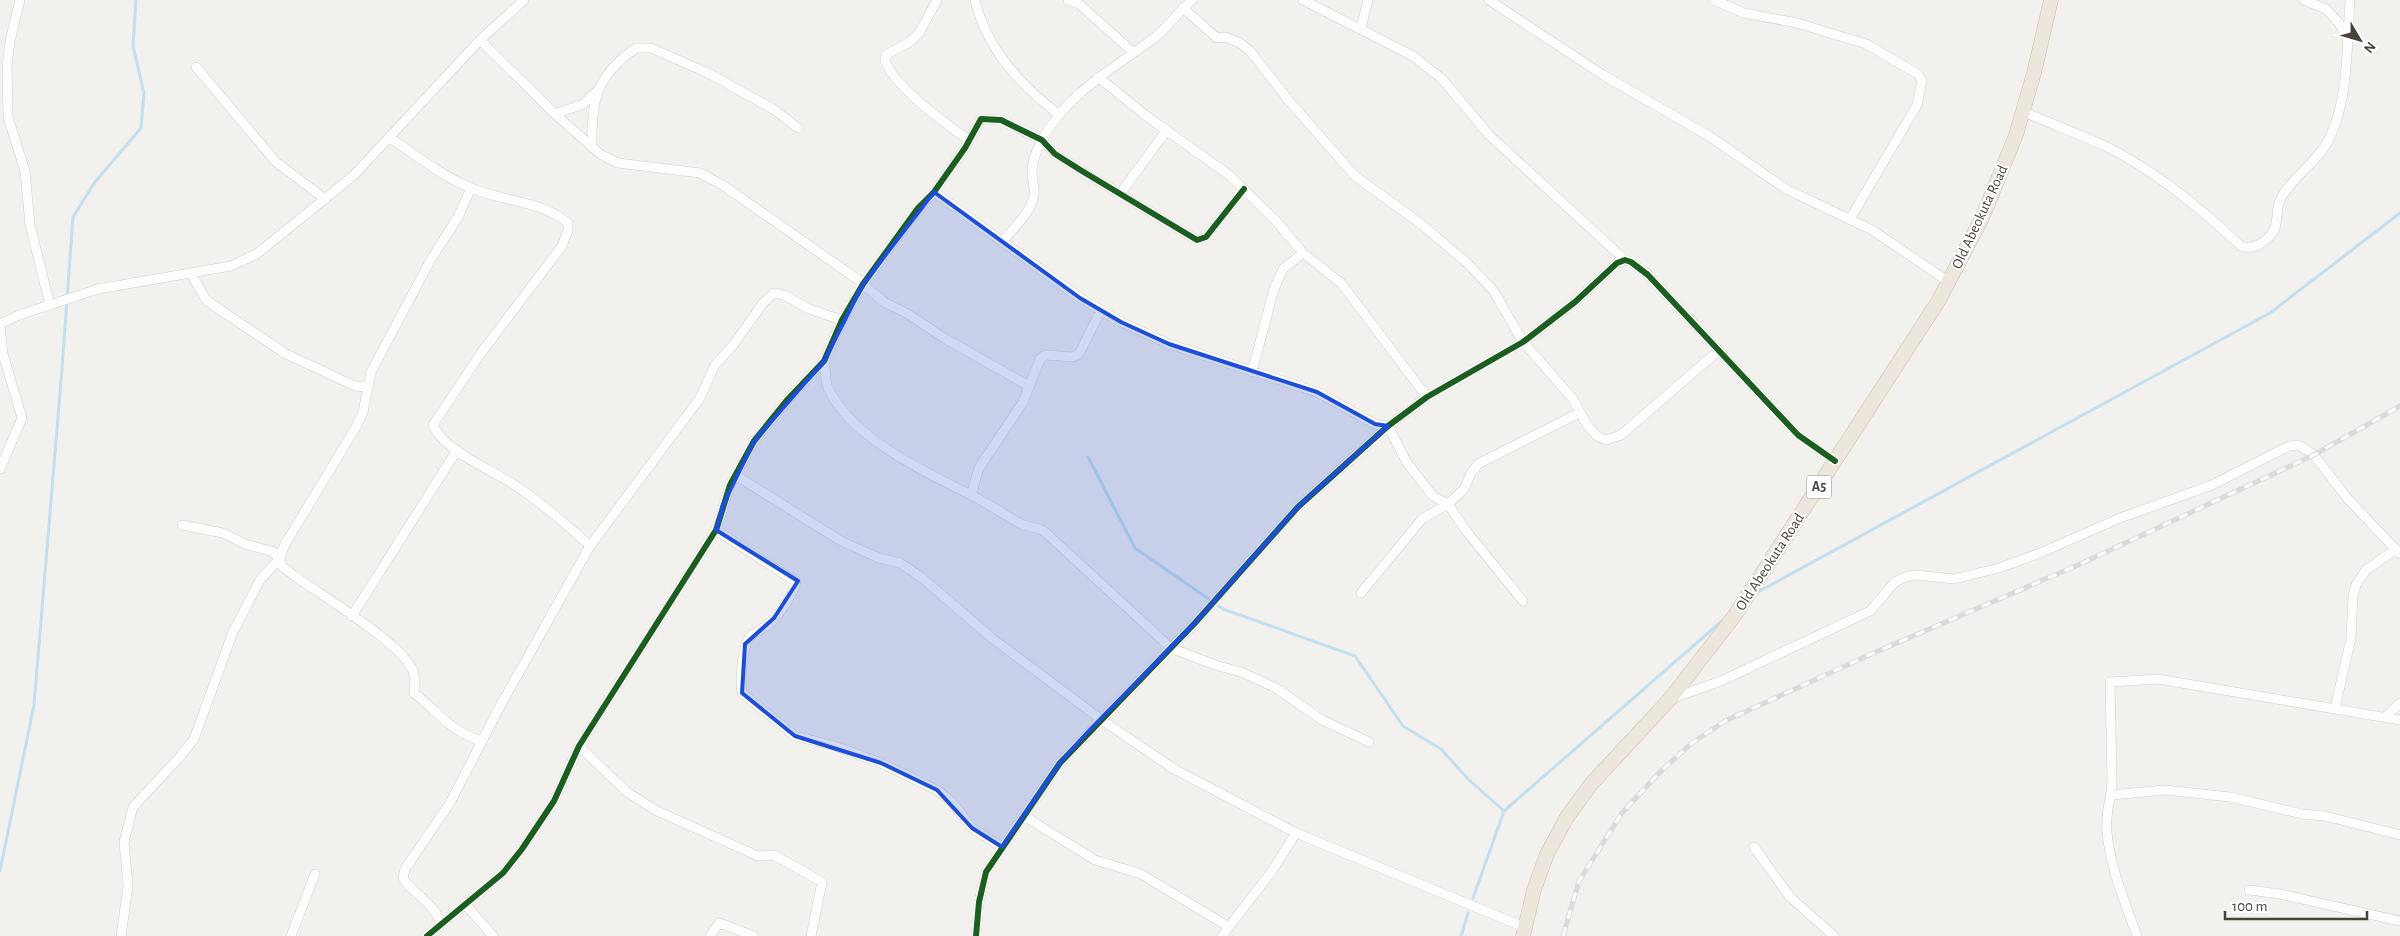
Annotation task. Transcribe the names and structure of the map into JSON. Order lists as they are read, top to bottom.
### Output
{
  "streets": {
    "highway": ["Old Abeokuta Road", "A5"]
  },
  "scale_bar": "100 m",
  "north": "bottom right"
}
